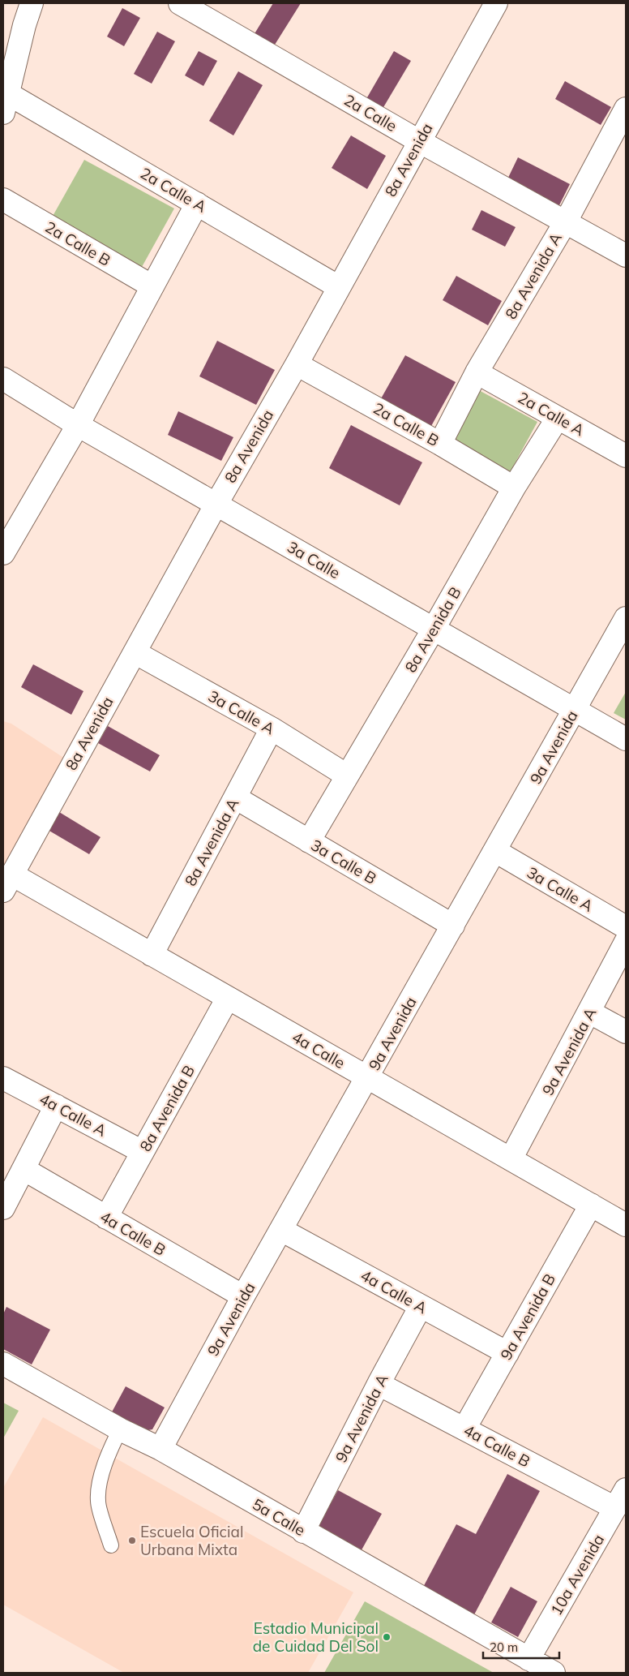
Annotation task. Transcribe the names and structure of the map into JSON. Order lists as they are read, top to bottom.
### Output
{
  "streets": {
    "street": [
      "2a Calle",
      "8a Avenida",
      "2a Calle A",
      "2a Calle B",
      "8a Avenida A",
      "3a Calle",
      "8a Avenida B",
      "3a Calle A",
      "9a Avenida",
      "3a Calle B",
      "4a Calle",
      "9a Avenida A",
      "4a Calle A",
      "4a Calle B",
      "9a Avenida B",
      "5a Calle",
      "10a Avenida"
    ]
  },
  "crossings": [
    ["2a Calle", "8a Avenida"],
    ["2a Calle", "8a Avenida A"],
    ["8a Avenida", "2a Calle A"],
    ["8a Avenida", "2a Calle B"],
    ["8a Avenida", "3a Calle"],
    ["8a Avenida", "3a Calle A"],
    ["8a Avenida", "4a Calle"],
    ["2a Calle A", "8a Avenida A"],
    ["2a Calle A", "8a Avenida B"],
    ["2a Calle B", "8a Avenida A"],
    ["2a Calle B", "8a Avenida B"],
    ["8a Avenida A", "3a Calle A"],
    ["8a Avenida A", "3a Calle B"],
    ["8a Avenida A", "4a Calle"],
    ["3a Calle", "8a Avenida B"],
    ["3a Calle", "9a Avenida"],
    ["8a Avenida B", "3a Calle A"],
    ["8a Avenida B", "3a Calle B"],
    ["8a Avenida B", "4a Calle"],
    ["8a Avenida B", "4a Calle A"],
    ["8a Avenida B", "4a Calle B"],
    ["3a Calle A", "9a Avenida"],
    ["9a Avenida", "3a Calle B"],
    ["9a Avenida", "4a Calle"],
    ["9a Avenida", "4a Calle A"],
    ["9a Avenida", "4a Calle B"],
    ["9a Avenida", "5a Calle"],
    ["4a Calle", "9a Avenida A"],
    ["4a Calle", "9a Avenida B"],
    ["9a Avenida A", "4a Calle A"],
    ["9a Avenida A", "4a Calle B"],
    ["9a Avenida A", "5a Calle"],
    ["4a Calle A", "9a Avenida B"],
    ["4a Calle B", "9a Avenida B"],
    ["4a Calle B", "10a Avenida"],
    ["5a Calle", "10a Avenida"]
  ],
  "places": ["Escuela Oficial Urbana Mixta", "Estadio Municipal de Cuidad Del Sol"],
  "scale_bar": "20 m"
}
